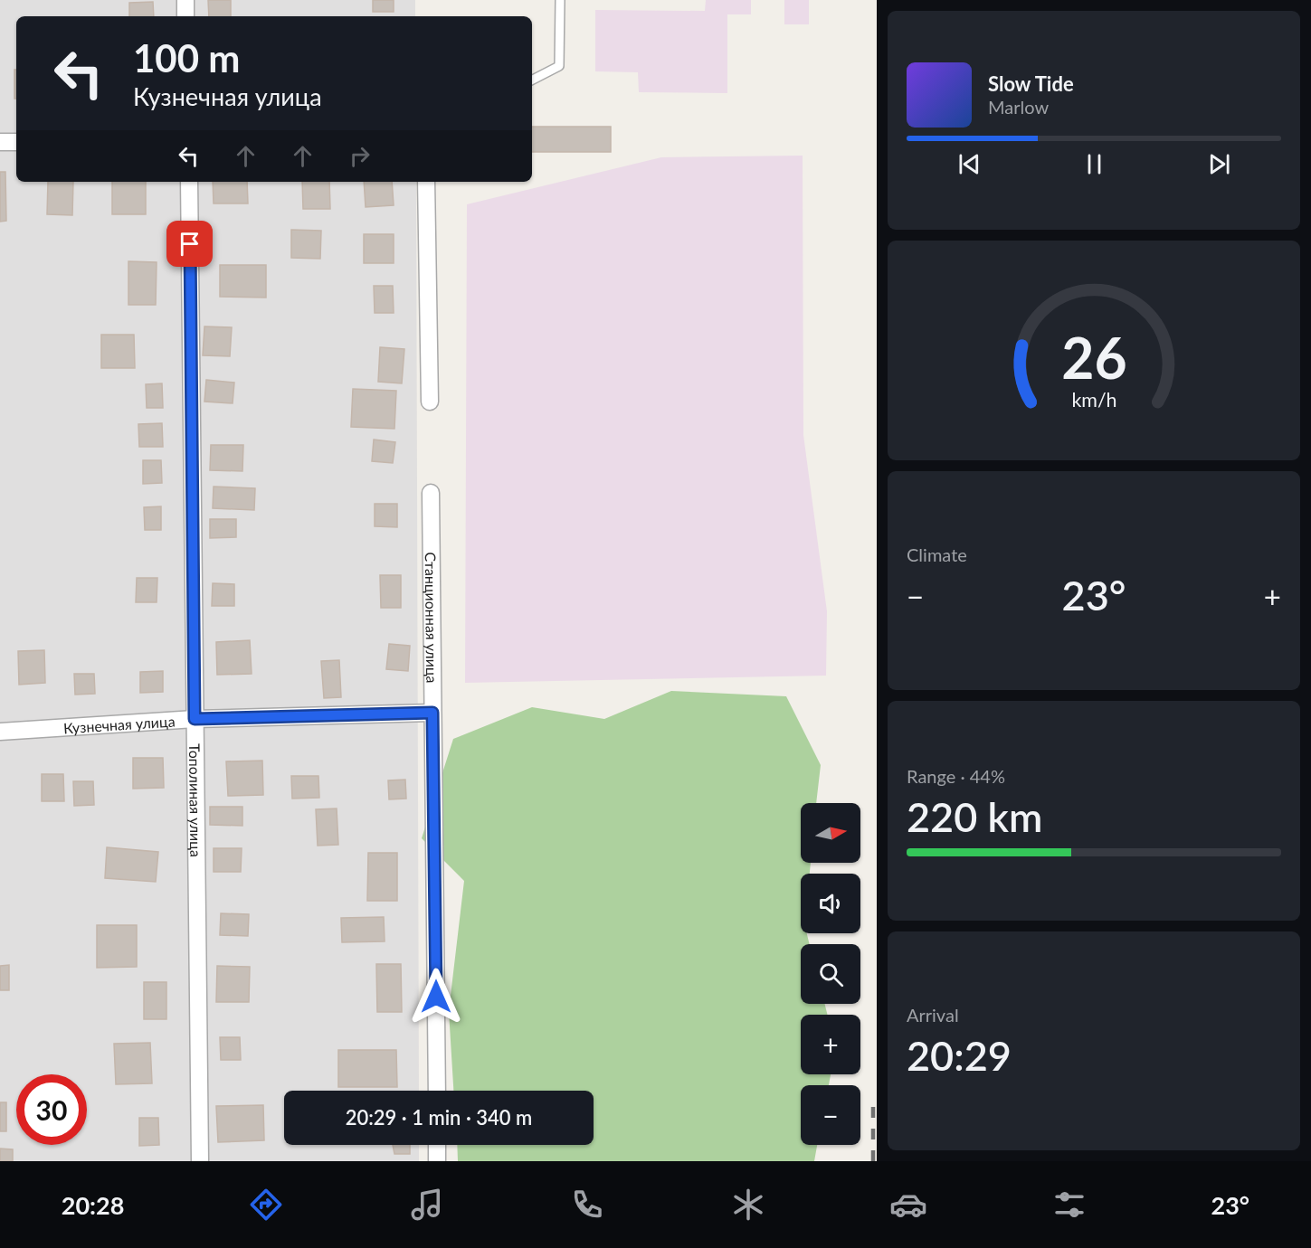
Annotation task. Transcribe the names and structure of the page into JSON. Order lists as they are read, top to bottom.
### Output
{
  "streets": {
    "street": ["Станционная улица", "Кузнечная улица", "Тополиная улица"]
  },
  "crossings": [
    ["Станционная улица", "Кузнечная улица"],
    ["Кузнечная улица", "Тополиная улица"]
  ],
  "north": "right",
  "page": {
    "turn": ["100 m", "Кузнечная улица"],
    "song": ["Slow Tide", "Marlow"],
    "tile": [
      "Climate",
      ["Range · 44%", "220 km"],
      ["Arrival", "20:29"]
    ],
    "heat": ["−", "23°", "+"],
    "map_buttons": ["+", "−"],
    "limit": "30",
    "trip": "20:29 · 1 min · 340 m",
    "tabs": ["20:28", "23°"],
    "gauge": ["26", "km/h"]
  }
}
